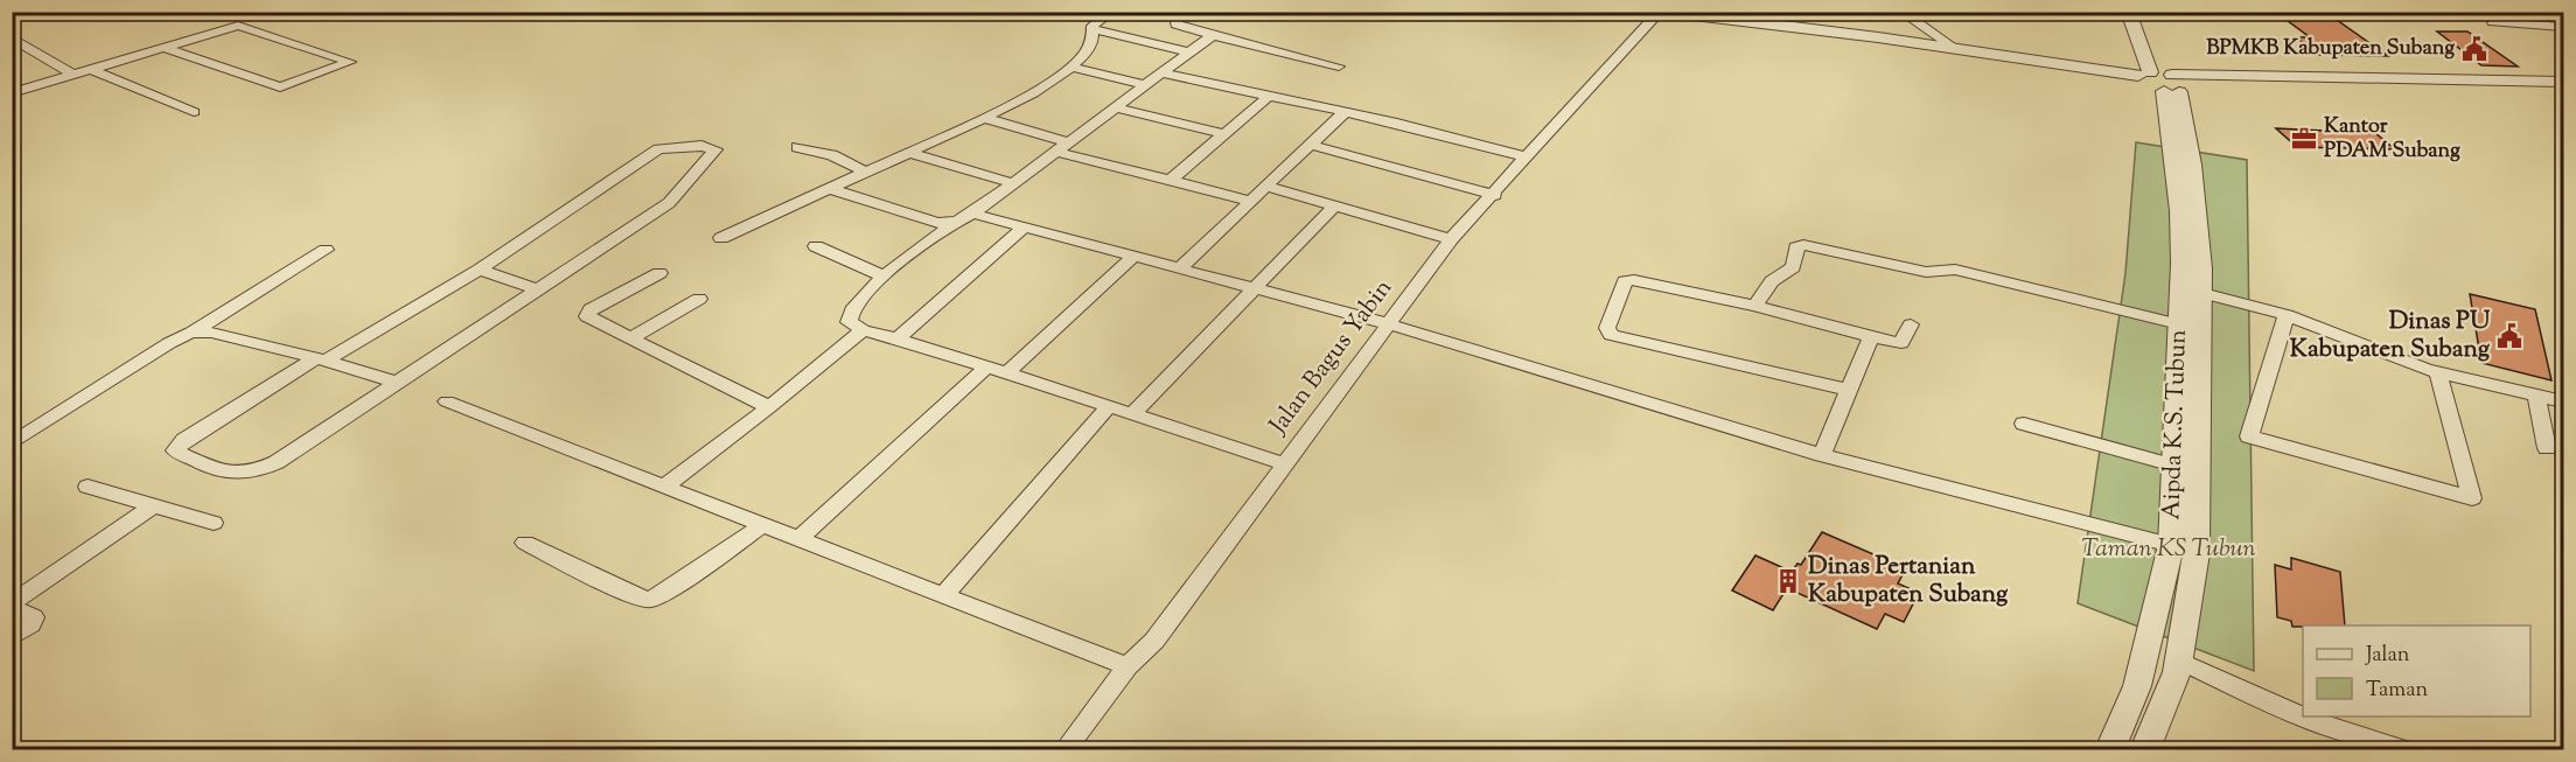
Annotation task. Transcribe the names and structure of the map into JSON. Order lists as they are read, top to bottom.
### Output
{
  "streets": {
    "street": ["Jalan Bagus Yabin", "Aipda K.S. Tubun"]
  },
  "parks": ["Taman KS Tubun"],
  "places": {
    "public building": ["BPMKB Kabupaten Subang", "Dinas PU Kabupaten Subang"],
    "office": ["Kantor PDAM Subang"],
    "building": ["Dinas Pertanian Kabupaten Subang"]
  },
  "legend": ["Jalan", "Taman"]
}
